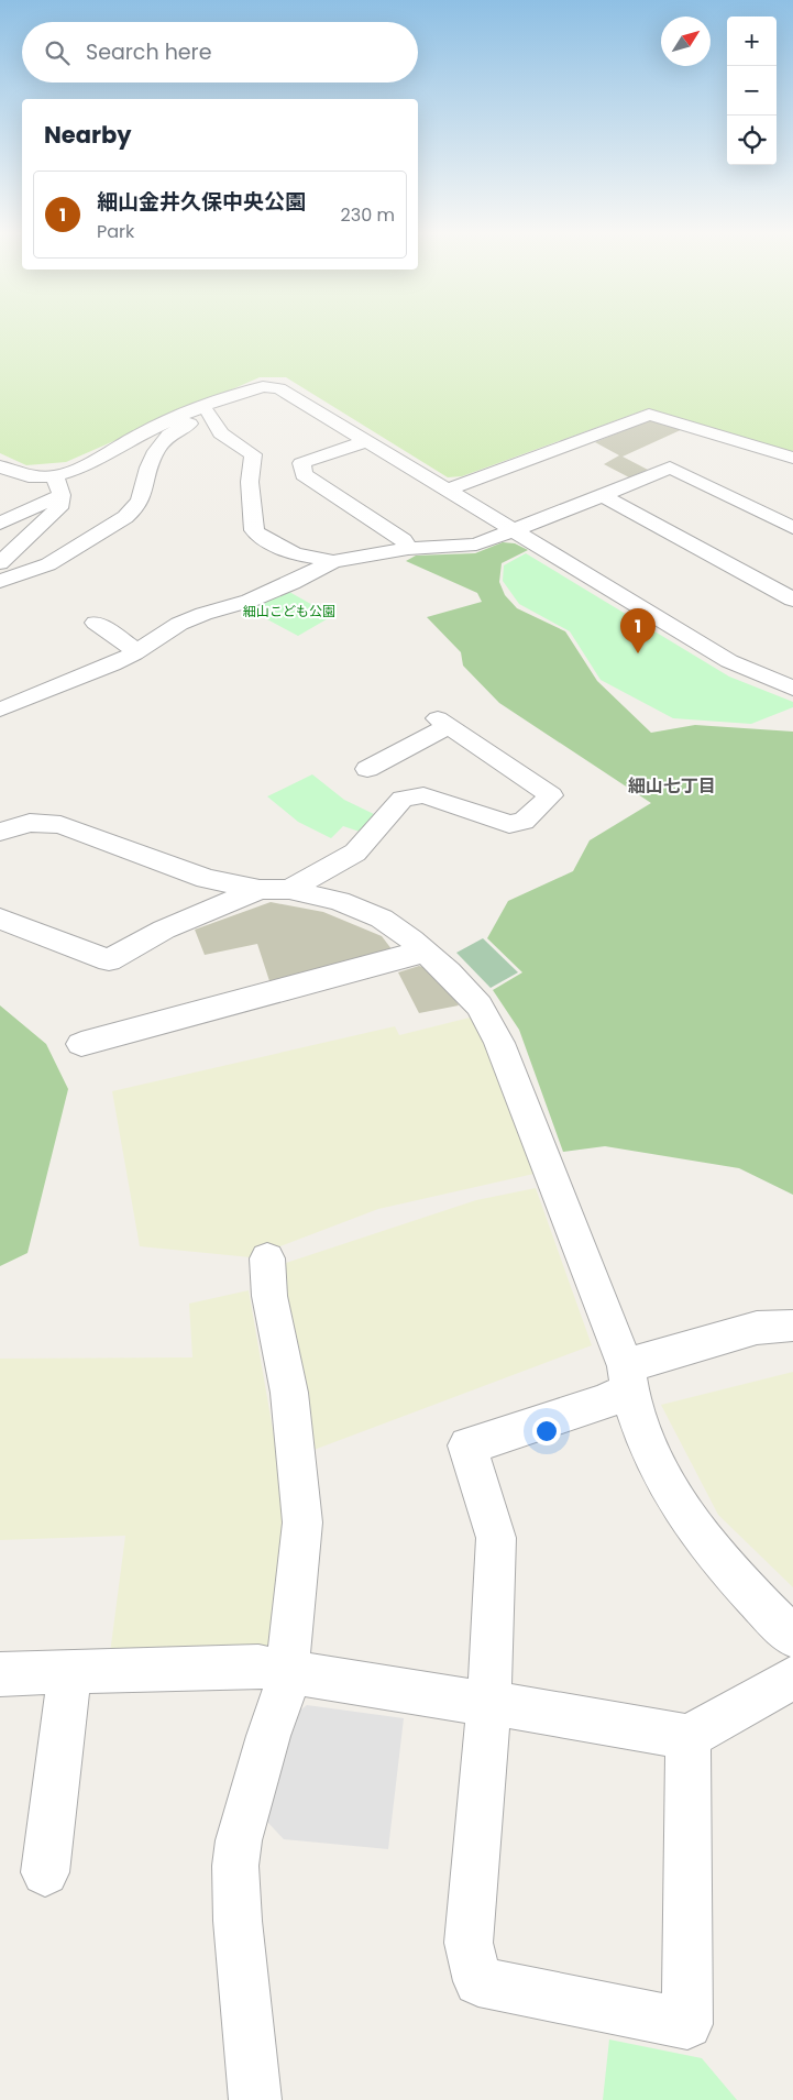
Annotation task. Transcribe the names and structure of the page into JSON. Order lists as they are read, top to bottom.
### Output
{
  "districts": ["細山七丁目"],
  "parks": ["細山こども公園"],
  "north": "top right",
  "page": {
    "map_buttons": ["+", "−"],
    "search": "Search here",
    "heading": "Nearby",
    "list": [
      {
        "mark": "1",
        "name": "細山金井久保中央公園",
        "note": "Park",
        "value": "230 m"
      }
    ],
    "pins": "1"
  }
}
